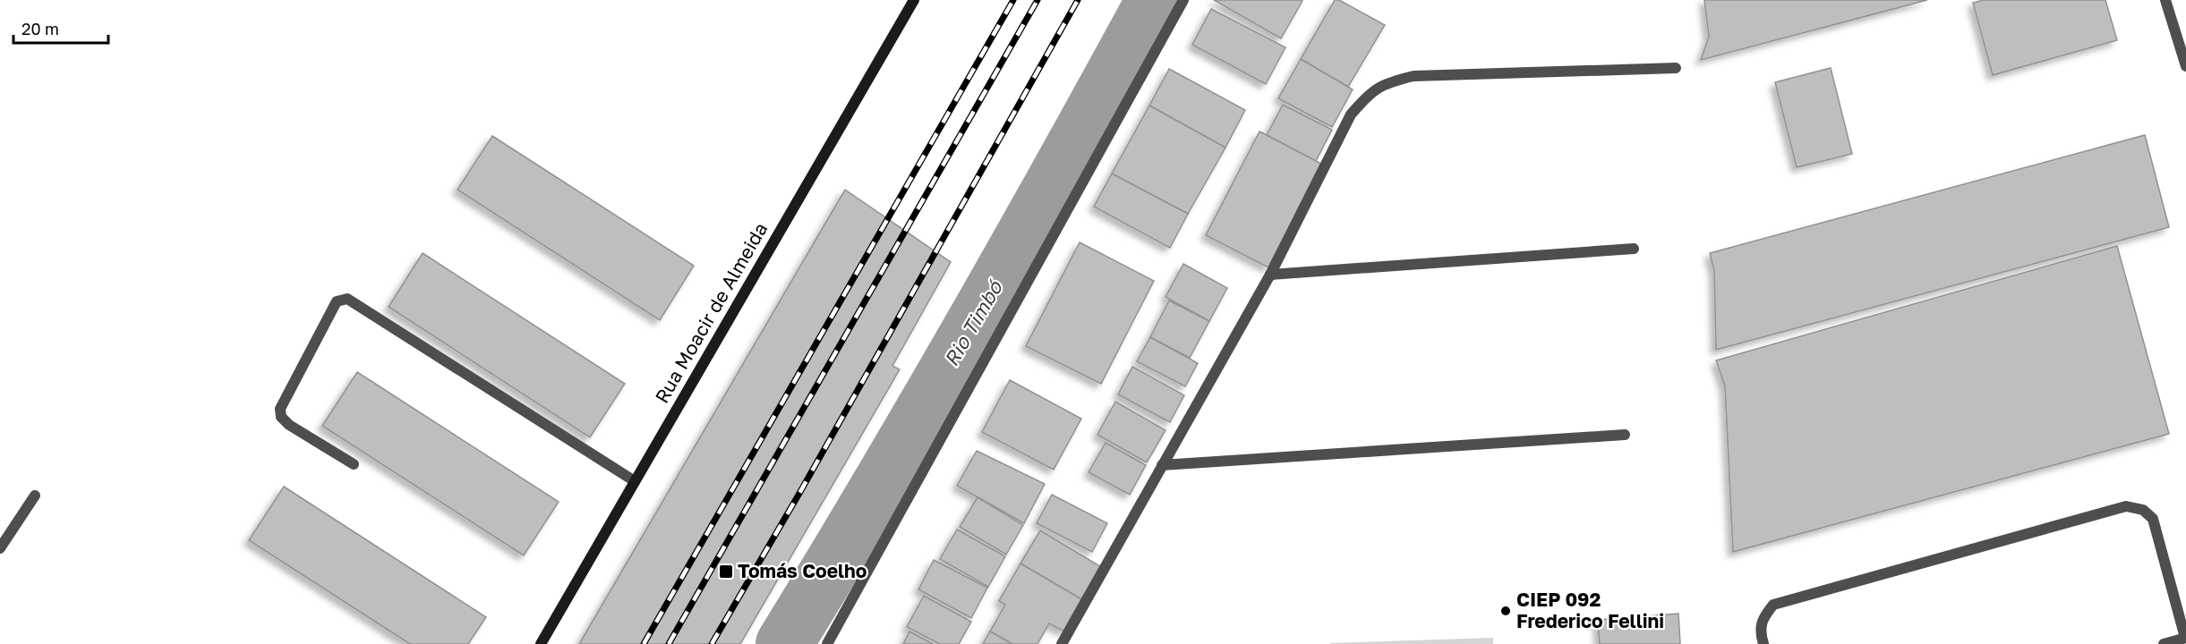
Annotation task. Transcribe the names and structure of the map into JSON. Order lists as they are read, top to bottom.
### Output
{
  "streets": {
    "main road": ["Rua Moacir de Almeida"]
  },
  "water": ["Rio Timbó"],
  "places": {
    "transit": ["Tomás Coelho"],
    "other": ["CIEP 092 Frederico Fellini"]
  },
  "scale_bar": "20 m"
}
